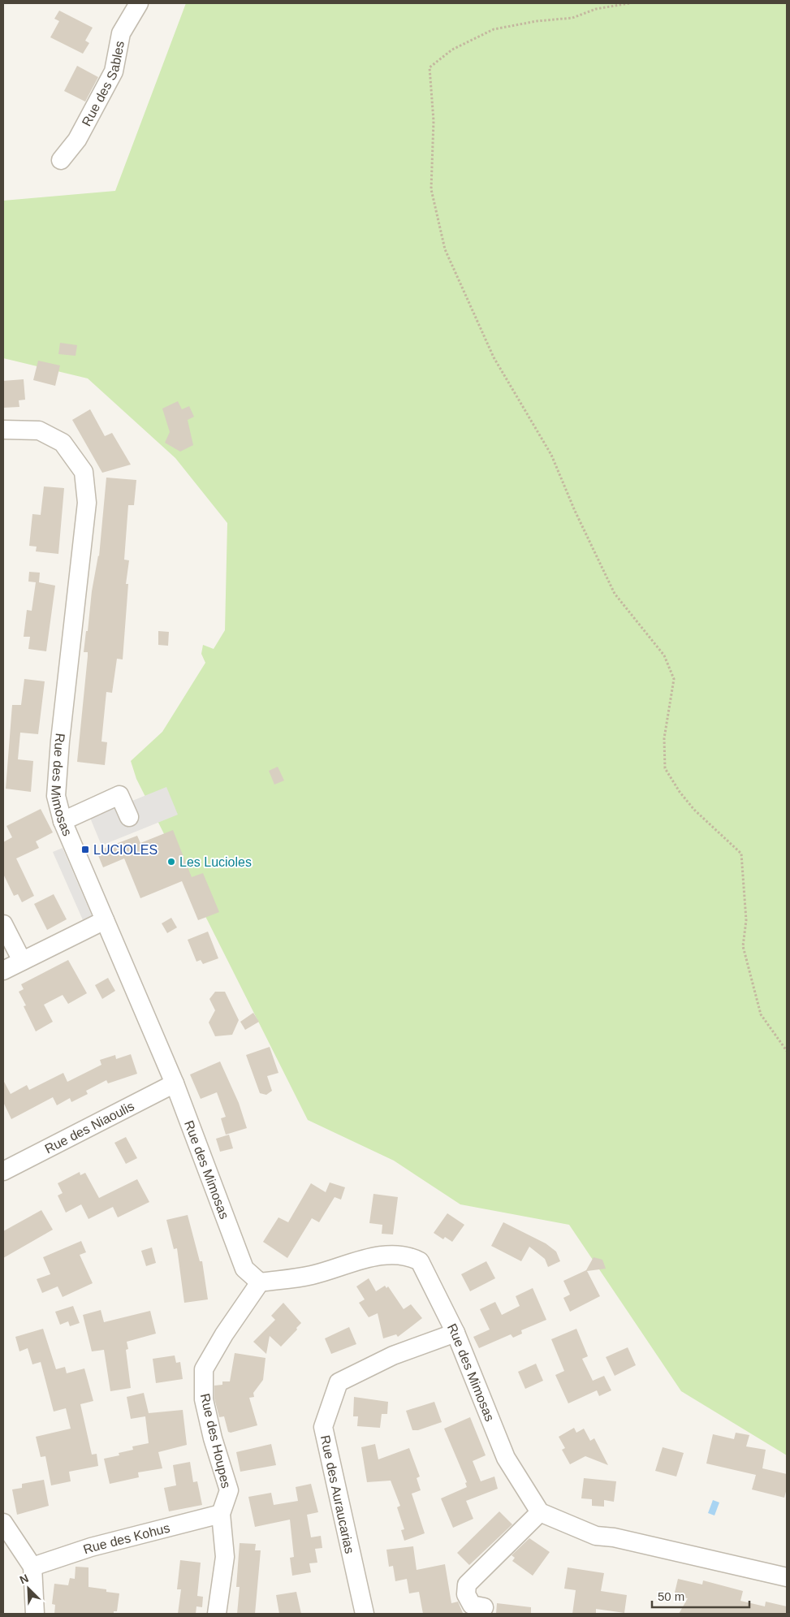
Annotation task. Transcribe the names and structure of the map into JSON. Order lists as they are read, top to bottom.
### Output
{
  "streets": {
    "street": [
      "Rue des Sables",
      "Rue des Mimosas",
      "Rue des Niaoulis",
      "Rue des Houpes",
      "Rue des Auraucarias",
      "Rue des Kohus"
    ]
  },
  "crossings": [
    ["Rue des Mimosas", "Rue des Niaoulis"],
    ["Rue des Mimosas", "Rue des Houpes"],
    ["Rue des Mimosas", "Rue des Auraucarias"],
    ["Rue des Houpes", "Rue des Kohus"]
  ],
  "places": {
    "transit": ["LUCIOLES"],
    "other": ["Les Lucioles"]
  },
  "scale_bar": "50 m",
  "north": "top left"
}
